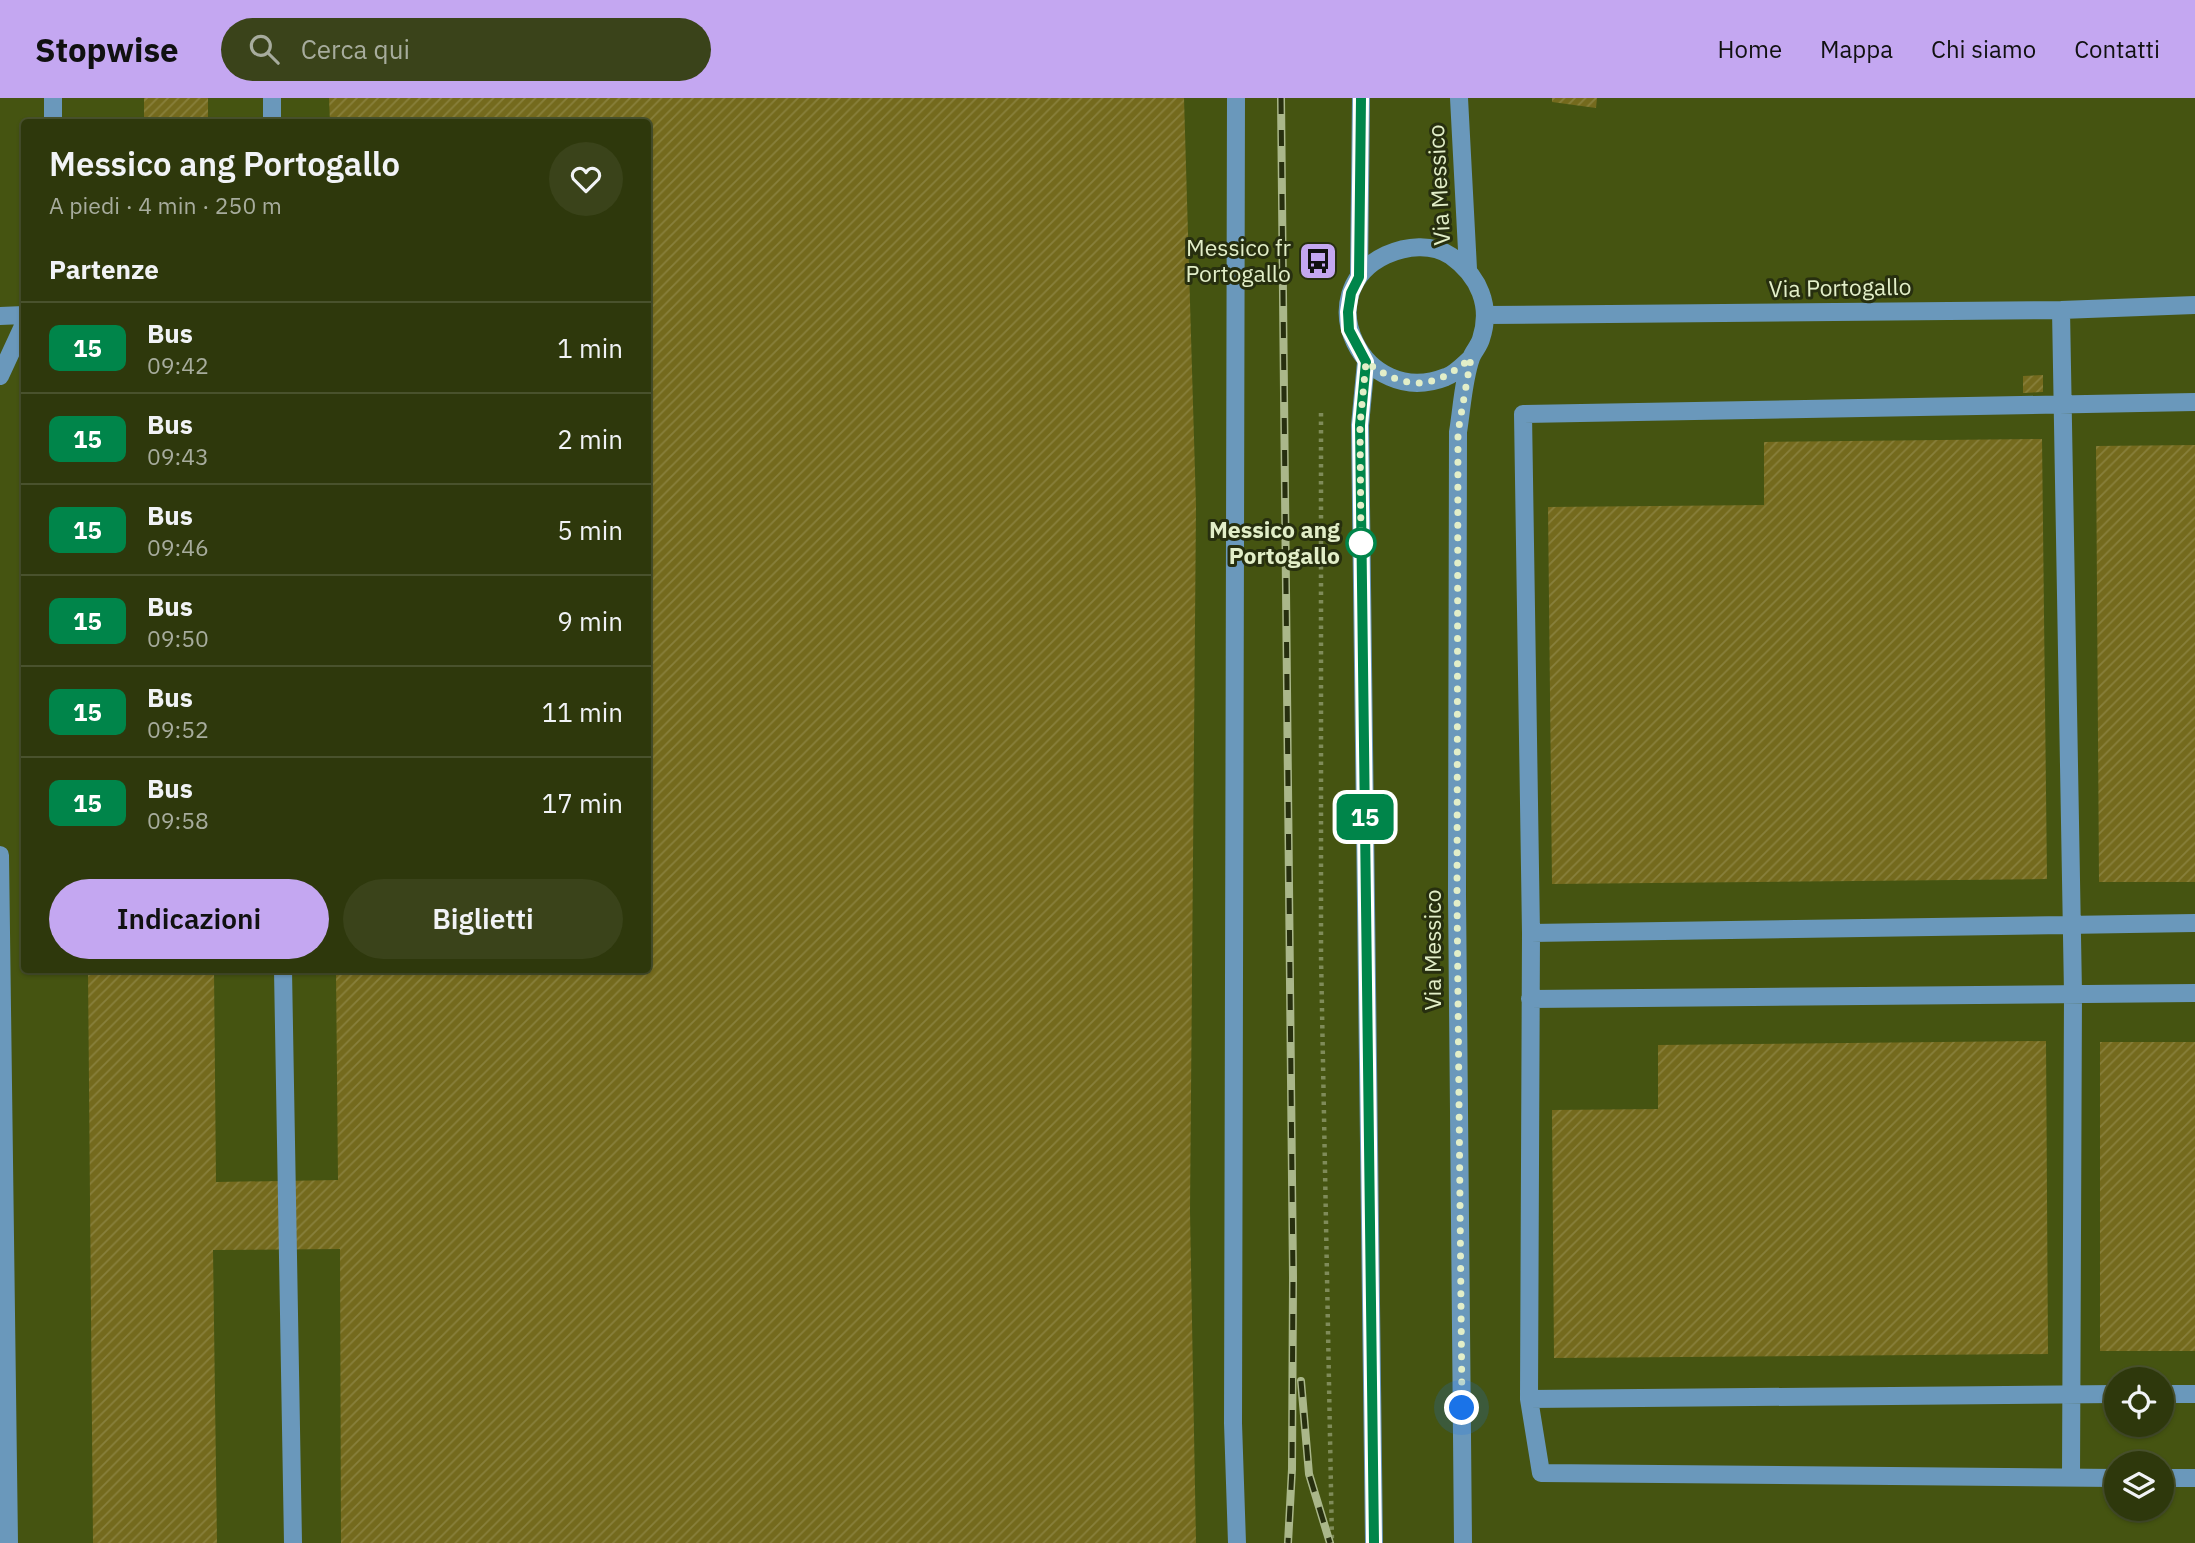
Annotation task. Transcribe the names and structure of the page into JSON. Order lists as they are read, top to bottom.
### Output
{
  "streets": {
    "street": ["Via Messico", "Via Portogallo"]
  },
  "crossings": [
    ["Via Messico", "Via Portogallo"]
  ],
  "places": {
    "bus stop": ["Messico fr Portogallo"],
    "other": ["Messico ang Portogallo"]
  },
  "lines": ["bus line 15"],
  "page": {
    "header": "Stopwise",
    "search": "Cerca qui",
    "nav": [
      "Home",
      "Mappa",
      "Chi siamo",
      "Contatti"
    ],
    "on_map": "15",
    "heading": [
      ["Messico ang Portogallo", "A piedi · 4 min · 250 m"],
      "Partenze"
    ],
    "list": [
      {
        "mark": "15",
        "name": "Bus",
        "note": "09:42",
        "value": "1 min"
      },
      {
        "mark": "15",
        "name": "Bus",
        "note": "09:43",
        "value": "2 min"
      },
      {
        "mark": "15",
        "name": "Bus",
        "note": "09:46",
        "value": "5 min"
      },
      {
        "mark": "15",
        "name": "Bus",
        "note": "09:50",
        "value": "9 min"
      },
      {
        "mark": "15",
        "name": "Bus",
        "note": "09:52",
        "value": "11 min"
      },
      {
        "mark": "15",
        "name": "Bus",
        "note": "09:58",
        "value": "17 min"
      }
    ],
    "buttons": ["Indicazioni", "Biglietti"]
  }
}
